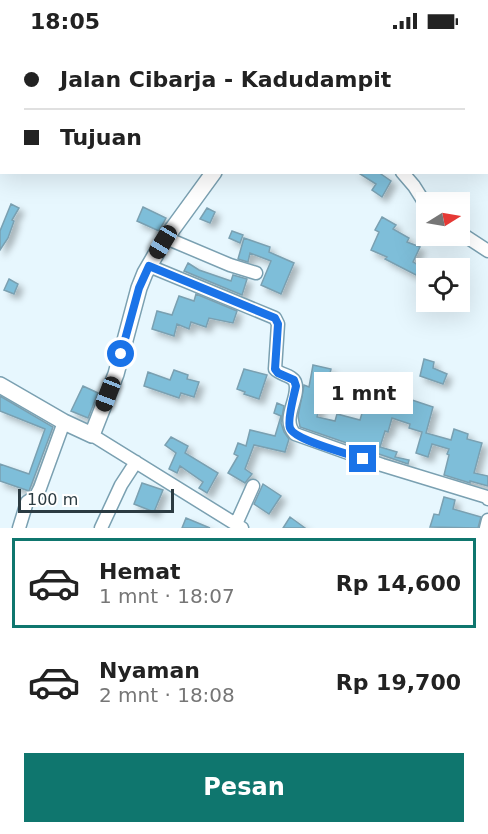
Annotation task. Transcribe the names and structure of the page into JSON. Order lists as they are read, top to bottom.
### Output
{
  "scale_bar": "100 m",
  "north": "right",
  "page": {
    "status": "18:05",
    "banner": ["Jalan Cibarja - Kadudampit", "Tujuan"],
    "bubble": "1 mnt",
    "scale": "100 m",
    "list": [
      {
        "name": "Hemat",
        "note": "1 mnt · 18:07",
        "value": "Rp 14,600"
      },
      {
        "name": "Nyaman",
        "note": "2 mnt · 18:08",
        "value": "Rp 19,700"
      }
    ],
    "buttons": "Pesan"
  }
}
